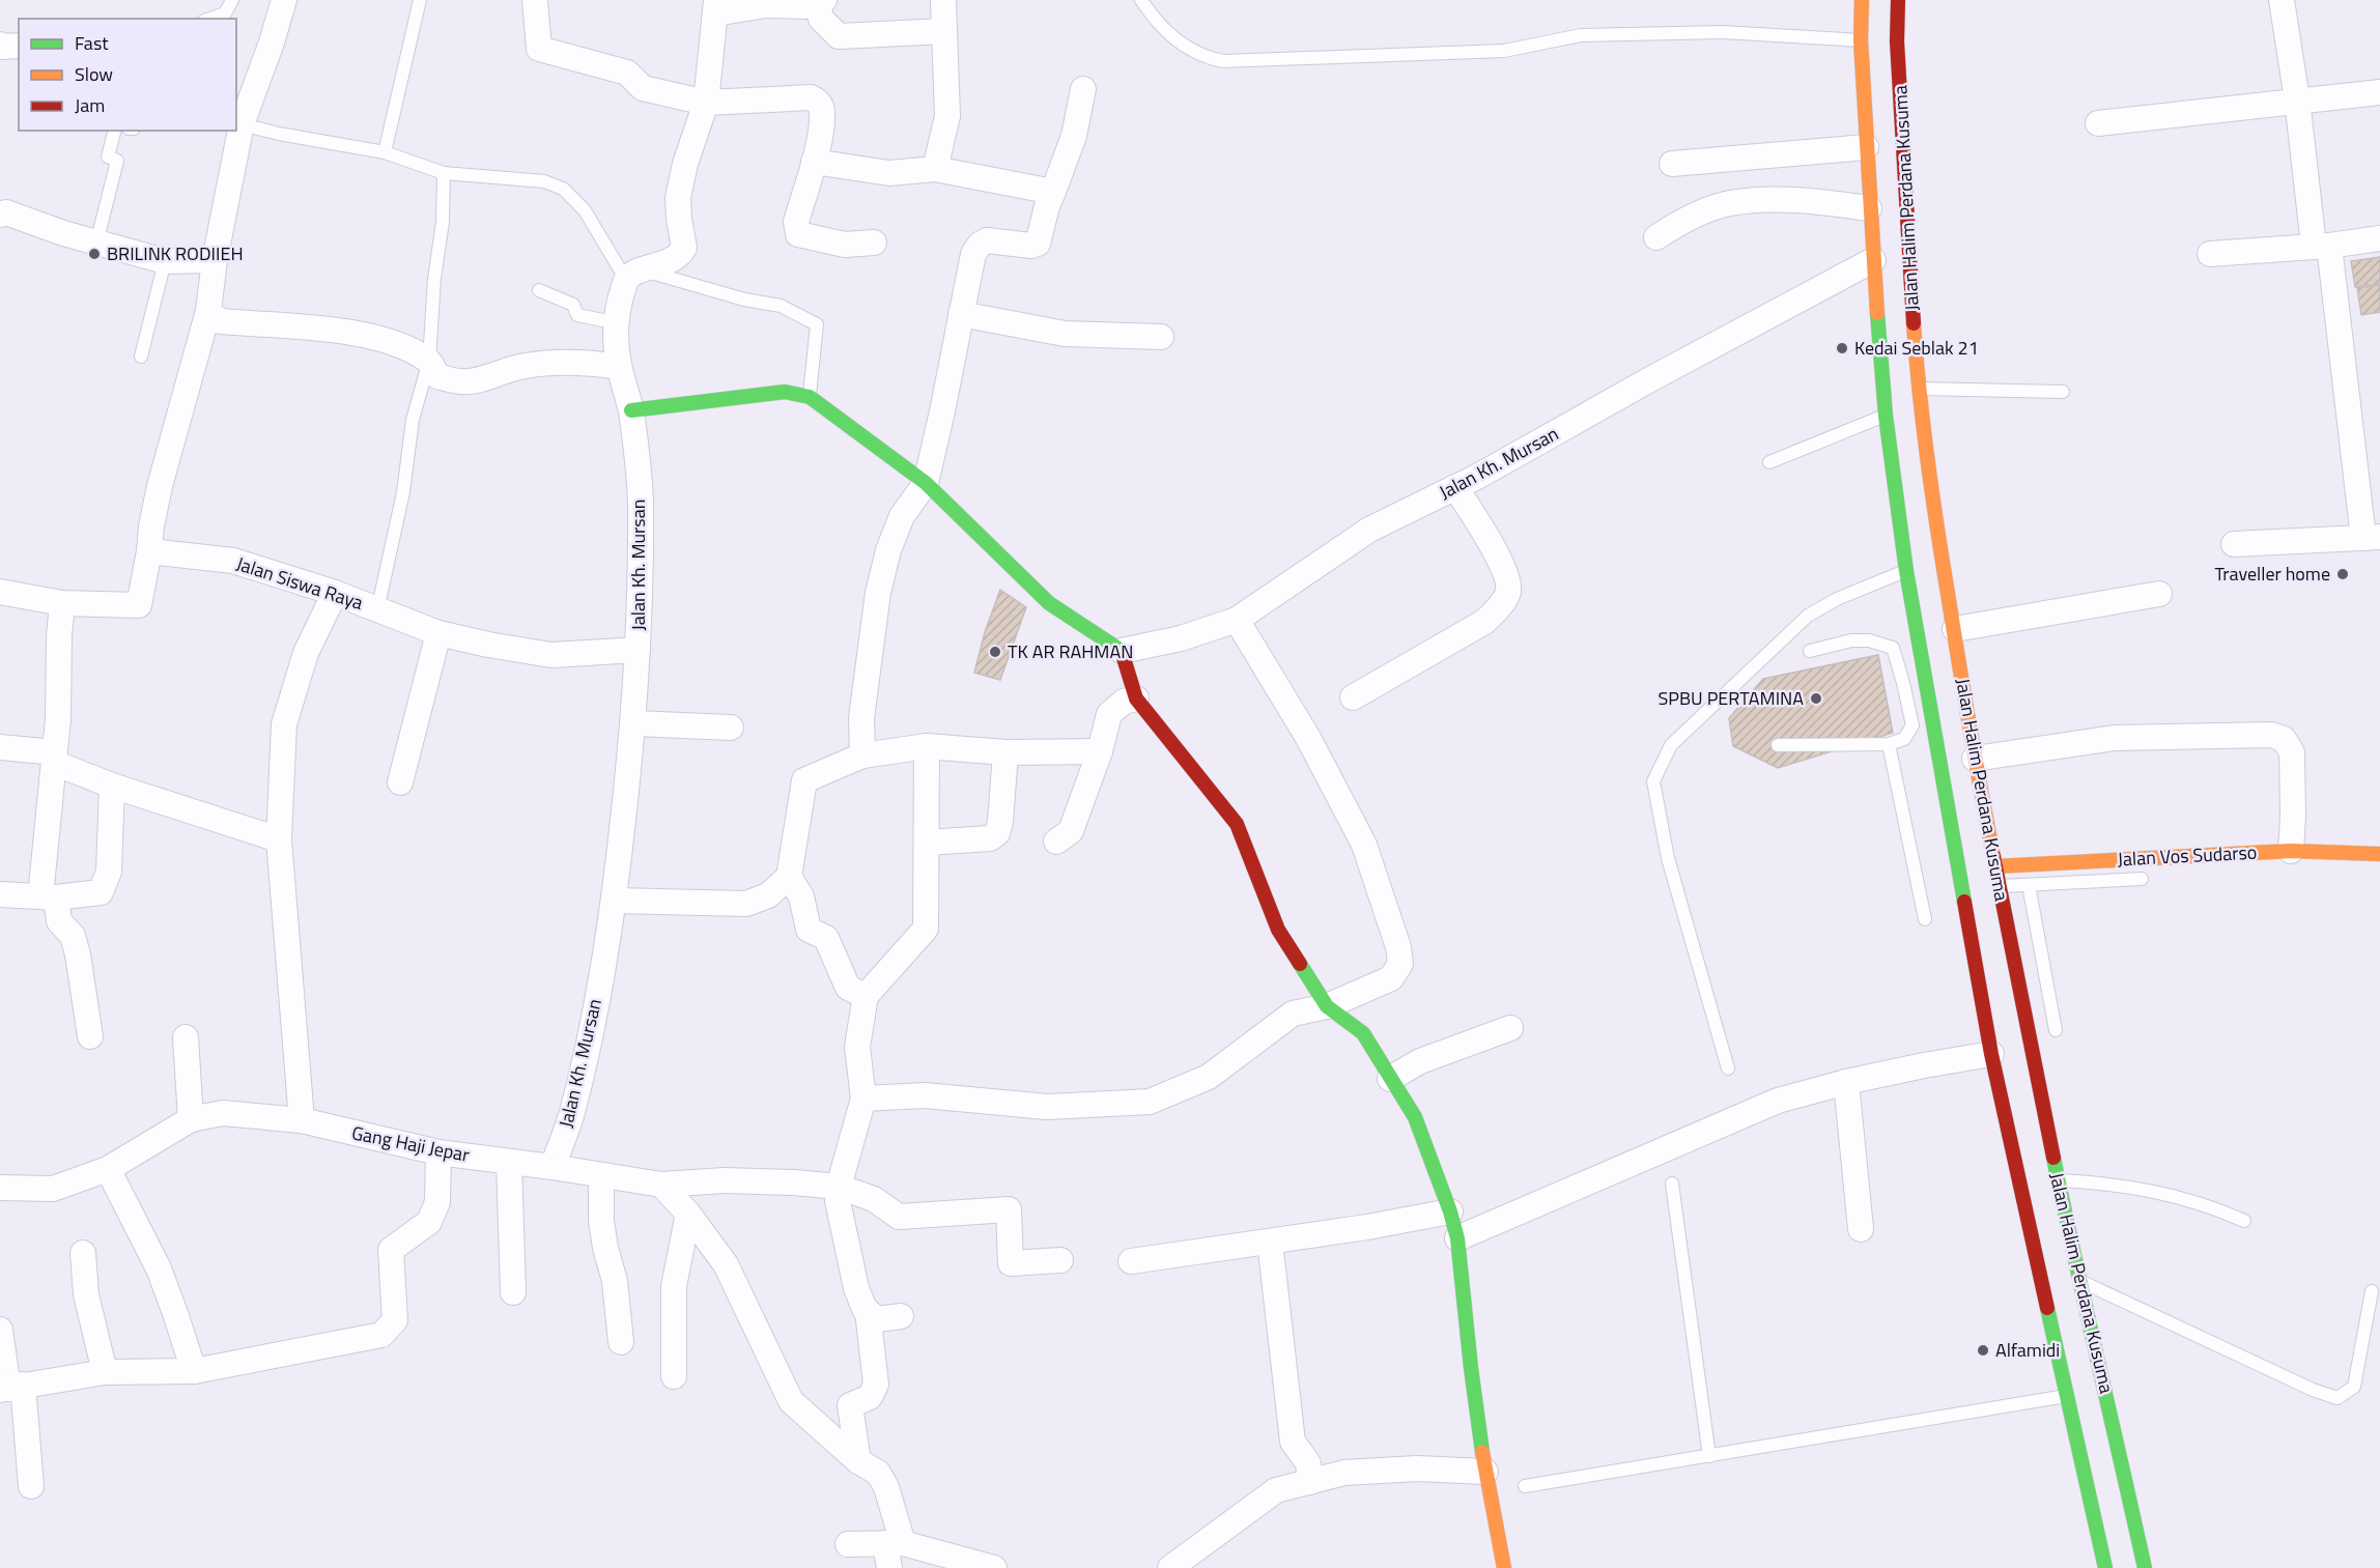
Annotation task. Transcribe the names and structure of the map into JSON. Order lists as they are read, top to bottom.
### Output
{
  "streets": {
    "main road": ["Jalan Halim Perdana Kusuma", "Jalan Vos Sudarso"],
    "street": ["Jalan Kh. Mursan", "Jalan Siswa Raya", "Gang Haji Jepar"]
  },
  "crossings": [
    ["Jalan Halim Perdana Kusuma", "Jalan Kh. Mursan"],
    ["Jalan Halim Perdana Kusuma", "Jalan Vos Sudarso"],
    ["Jalan Kh. Mursan", "Jalan Siswa Raya"],
    ["Jalan Kh. Mursan", "Gang Haji Jepar"]
  ],
  "places": [
    "BRILINK RODIIEH",
    "Kedai Seblak 21",
    "Traveller home",
    "TK AR RAHMAN",
    "SPBU PERTAMINA",
    "Alfamidi"
  ],
  "legend": ["Fast", "Slow", "Jam"]
}
